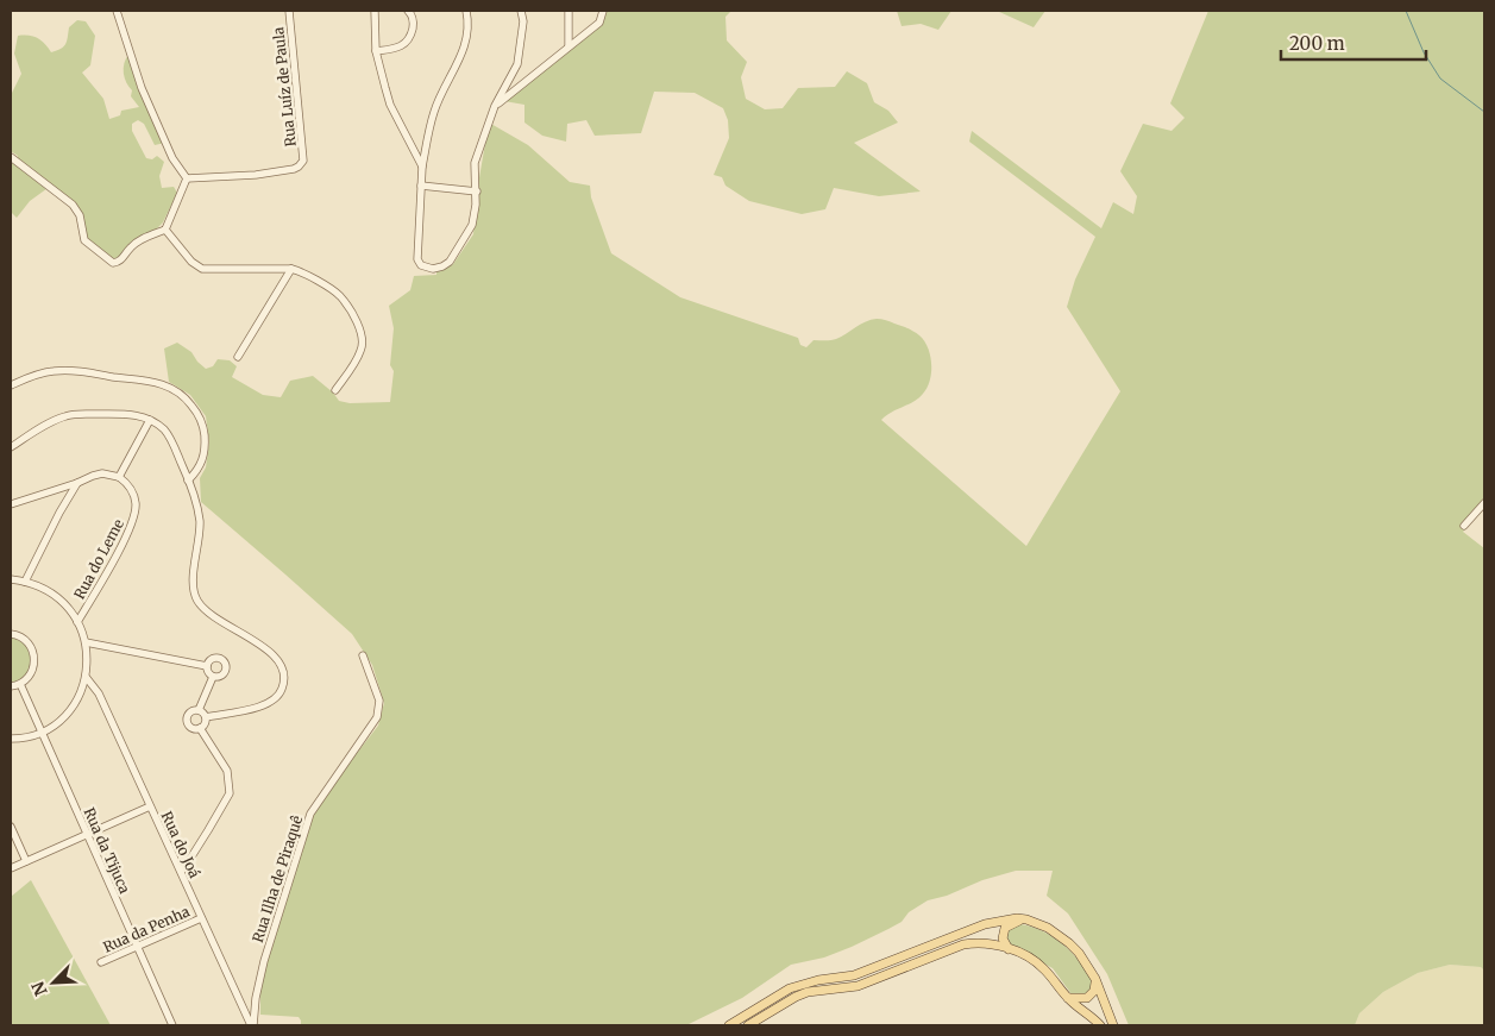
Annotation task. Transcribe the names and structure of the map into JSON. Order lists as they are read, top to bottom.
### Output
{
  "streets": {
    "street": [
      "Rua Luíz de Paula",
      "Rua do Leme",
      "Rua do Joá",
      "Rua da Tijuca",
      "Rua Ilha de Piraquê",
      "Rua da Penha"
    ]
  },
  "crossings": [
    ["Rua do Joá", "Rua Ilha de Piraquê"],
    ["Rua do Joá", "Rua da Penha"],
    ["Rua da Tijuca", "Rua da Penha"]
  ],
  "scale_bar": "200 m",
  "north": "bottom left"
}
